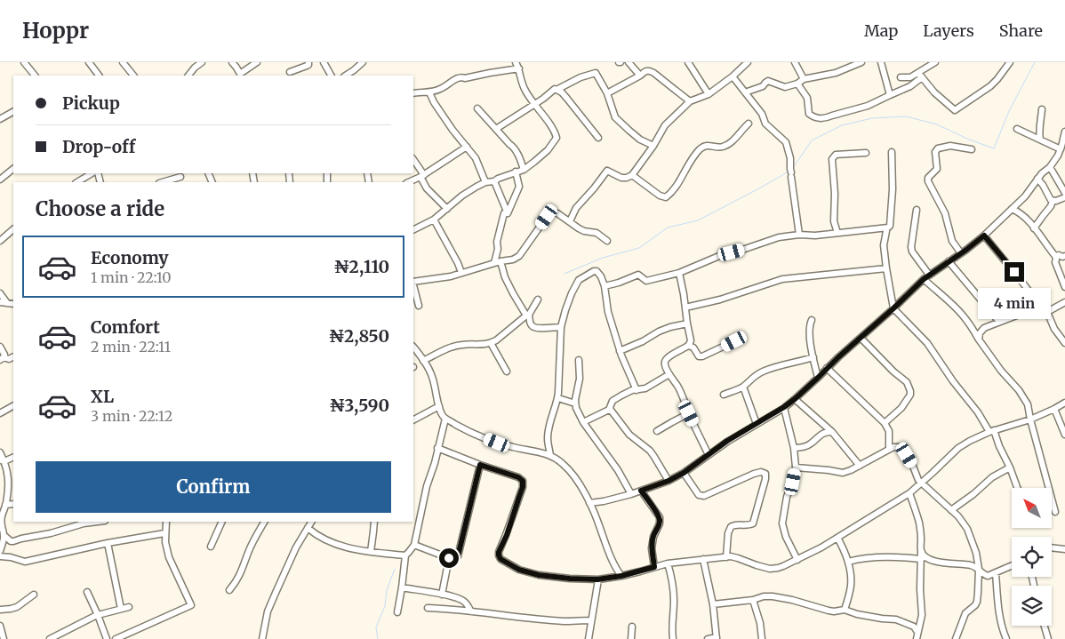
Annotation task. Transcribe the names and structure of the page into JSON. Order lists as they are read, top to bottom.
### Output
{
  "north": "top left",
  "page": {
    "header": "Hoppr",
    "nav": ["Map", "Layers", "Share"],
    "banner": ["Pickup", "Drop-off"],
    "heading": "Choose a ride",
    "list": [
      {
        "name": "Economy",
        "note": "1 min · 22:10",
        "value": "₦2,110"
      },
      {
        "name": "Comfort",
        "note": "2 min · 22:11",
        "value": "₦2,850"
      },
      {
        "name": "XL",
        "note": "3 min · 22:12",
        "value": "₦3,590"
      }
    ],
    "bubble": "4 min",
    "buttons": "Confirm"
  }
}
